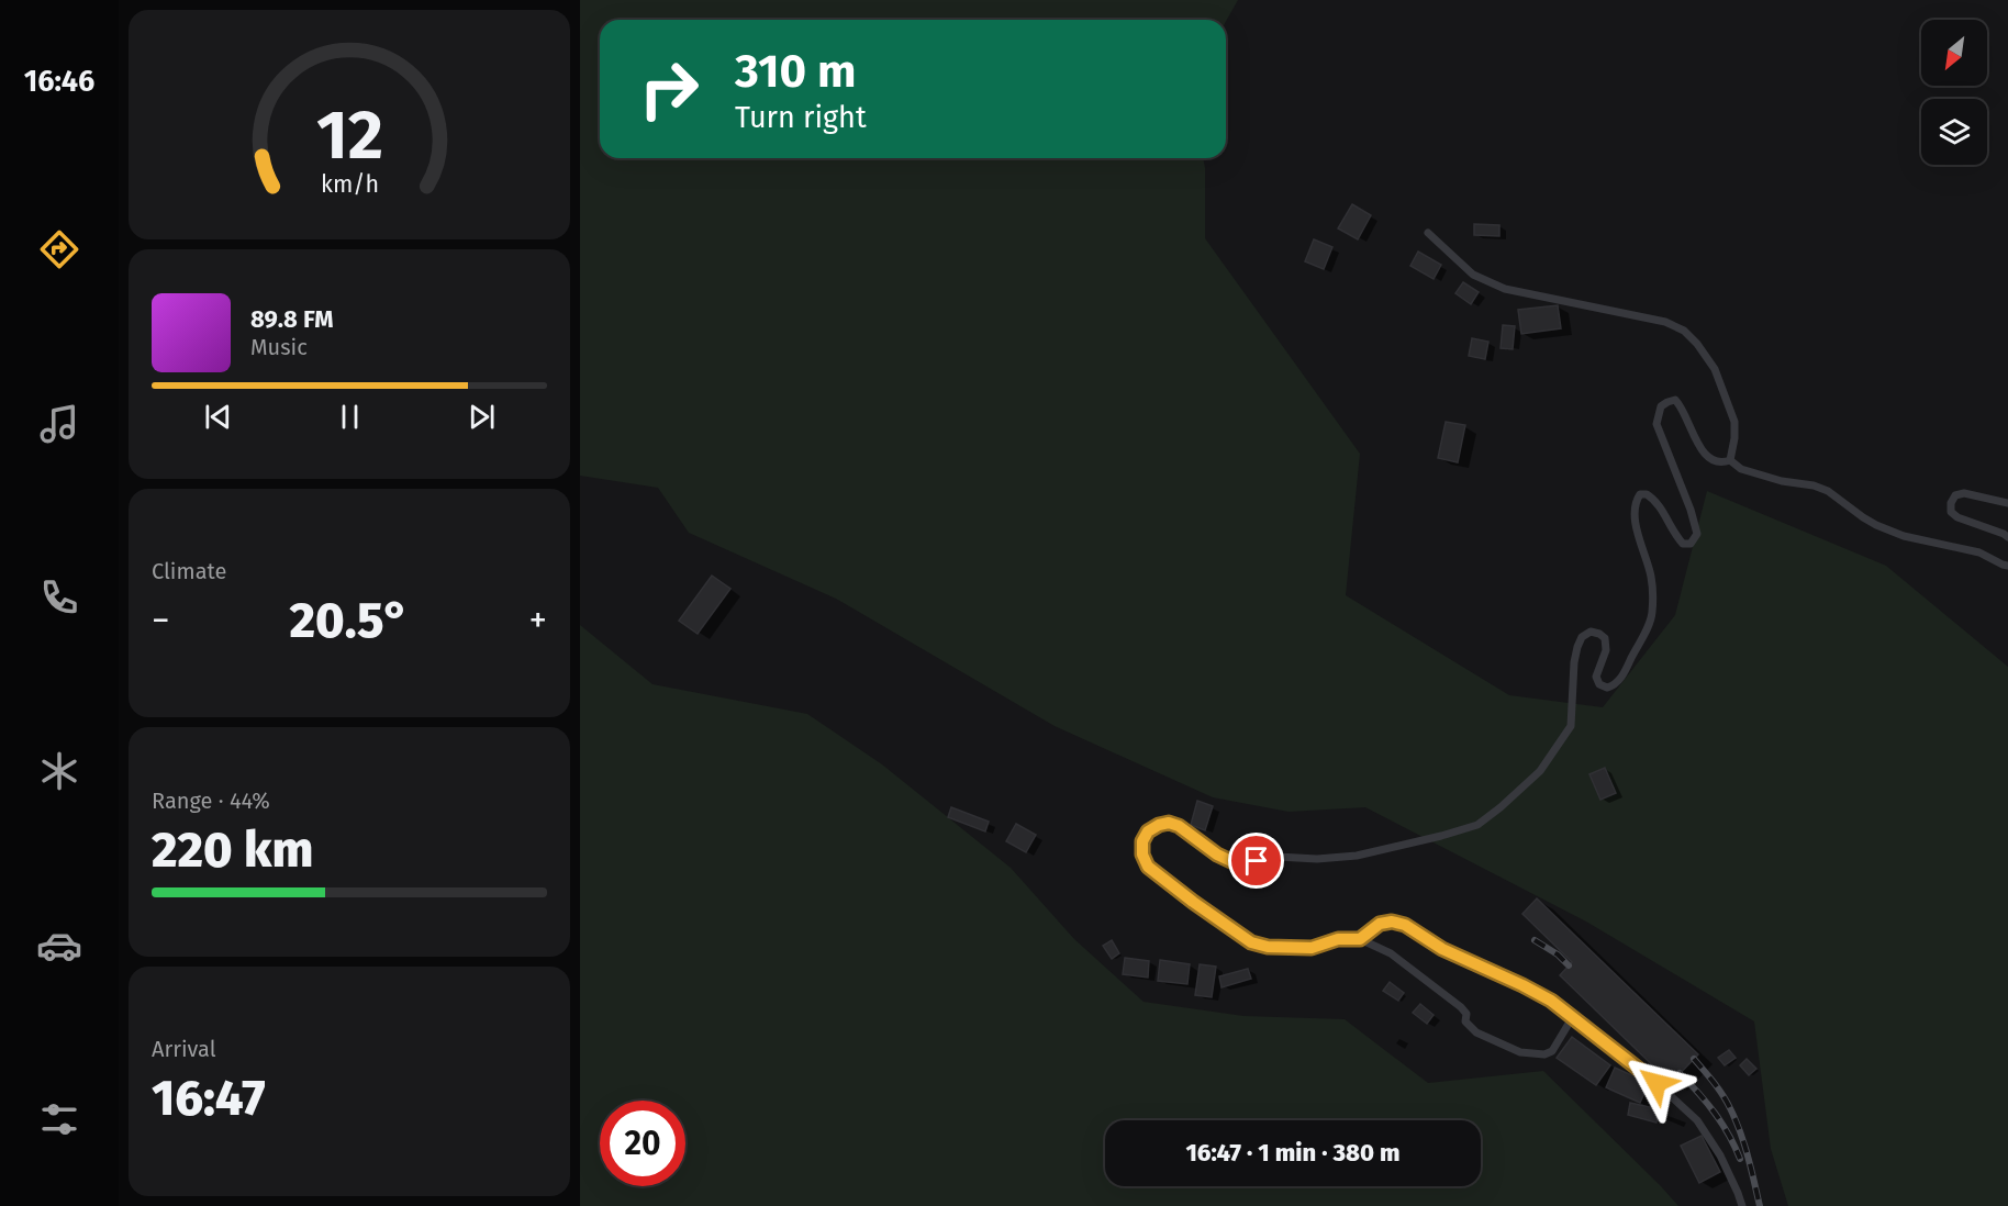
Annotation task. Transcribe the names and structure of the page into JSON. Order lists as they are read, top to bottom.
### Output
{
  "north": "bottom left",
  "page": {
    "tabs": "16:46",
    "turn": ["310 m", "Turn right"],
    "song": ["89.8 FM", "Music"],
    "tile": [
      "Climate",
      ["Range · 44%", "220 km"],
      ["Arrival", "16:47"]
    ],
    "heat": ["−", "20.5°", "+"],
    "limit": "20",
    "trip": "16:47 · 1 min · 380 m",
    "gauge": ["12", "km/h"]
  }
}
